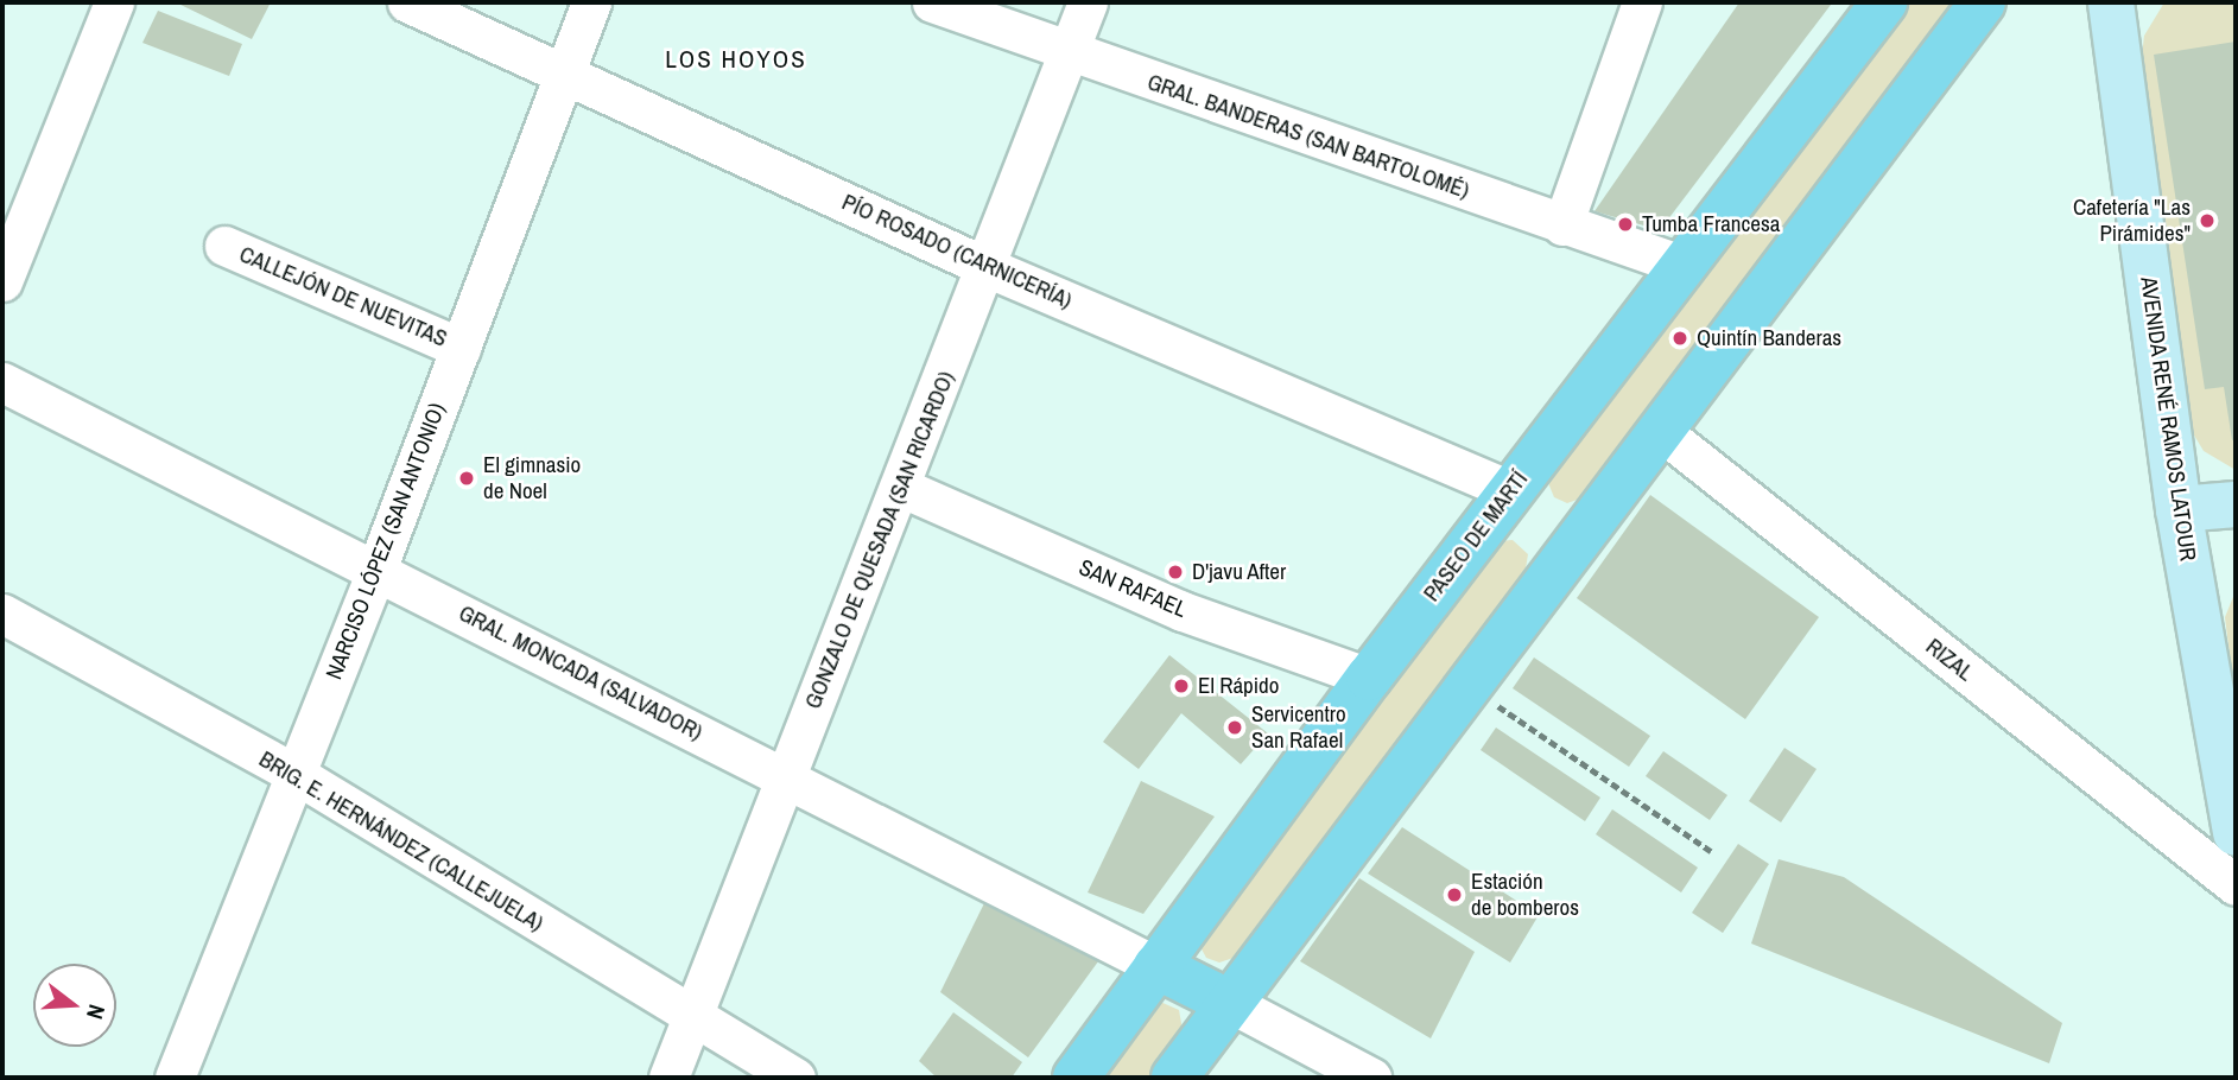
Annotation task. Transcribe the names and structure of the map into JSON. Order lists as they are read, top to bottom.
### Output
{
  "streets": {
    "main road": ["PASEO DE MARTÍ"],
    "street": [
      "GRAL. BANDERAS (SAN BARTOLOMÉ)",
      "PÍO ROSADO (CARNICERÍA)",
      "CALLEJÓN DE NUEVITAS",
      "AVENIDA RENÉ RAMOS LATOUR",
      "GONZALO DE QUESADA (SAN RICARDO)",
      "NARCISO LÓPEZ (SAN ANTONIO)",
      "SAN RAFAEL",
      "RIZAL",
      "GRAL. MONCADA (SALVADOR)",
      "BRIG. E. HERNÁNDEZ (CALLEJUELA)"
    ]
  },
  "crossings": [
    ["GRAL. BANDERAS (SAN BARTOLOMÉ)", "PASEO DE MARTÍ"],
    ["GRAL. BANDERAS (SAN BARTOLOMÉ)", "GONZALO DE QUESADA (SAN RICARDO)"],
    ["PÍO ROSADO (CARNICERÍA)", "PASEO DE MARTÍ"],
    ["PÍO ROSADO (CARNICERÍA)", "GONZALO DE QUESADA (SAN RICARDO)"],
    ["PÍO ROSADO (CARNICERÍA)", "NARCISO LÓPEZ (SAN ANTONIO)"],
    ["CALLEJÓN DE NUEVITAS", "NARCISO LÓPEZ (SAN ANTONIO)"],
    ["PASEO DE MARTÍ", "SAN RAFAEL"],
    ["PASEO DE MARTÍ", "GRAL. MONCADA (SALVADOR)"],
    ["GONZALO DE QUESADA (SAN RICARDO)", "SAN RAFAEL"],
    ["GONZALO DE QUESADA (SAN RICARDO)", "GRAL. MONCADA (SALVADOR)"],
    ["GONZALO DE QUESADA (SAN RICARDO)", "BRIG. E. HERNÁNDEZ (CALLEJUELA)"],
    ["NARCISO LÓPEZ (SAN ANTONIO)", "GRAL. MONCADA (SALVADOR)"],
    ["NARCISO LÓPEZ (SAN ANTONIO)", "BRIG. E. HERNÁNDEZ (CALLEJUELA)"]
  ],
  "districts": ["LOS HOYOS"],
  "places": [
    "Cafetería \"Las Pirámides\"",
    "Tumba Francesa",
    "Quintín Banderas",
    "El gimnasio de Noel",
    "D'javu After",
    "El Rápido",
    "Servicentro San Rafael",
    "Estación de bomberos"
  ],
  "north": "right"
}
